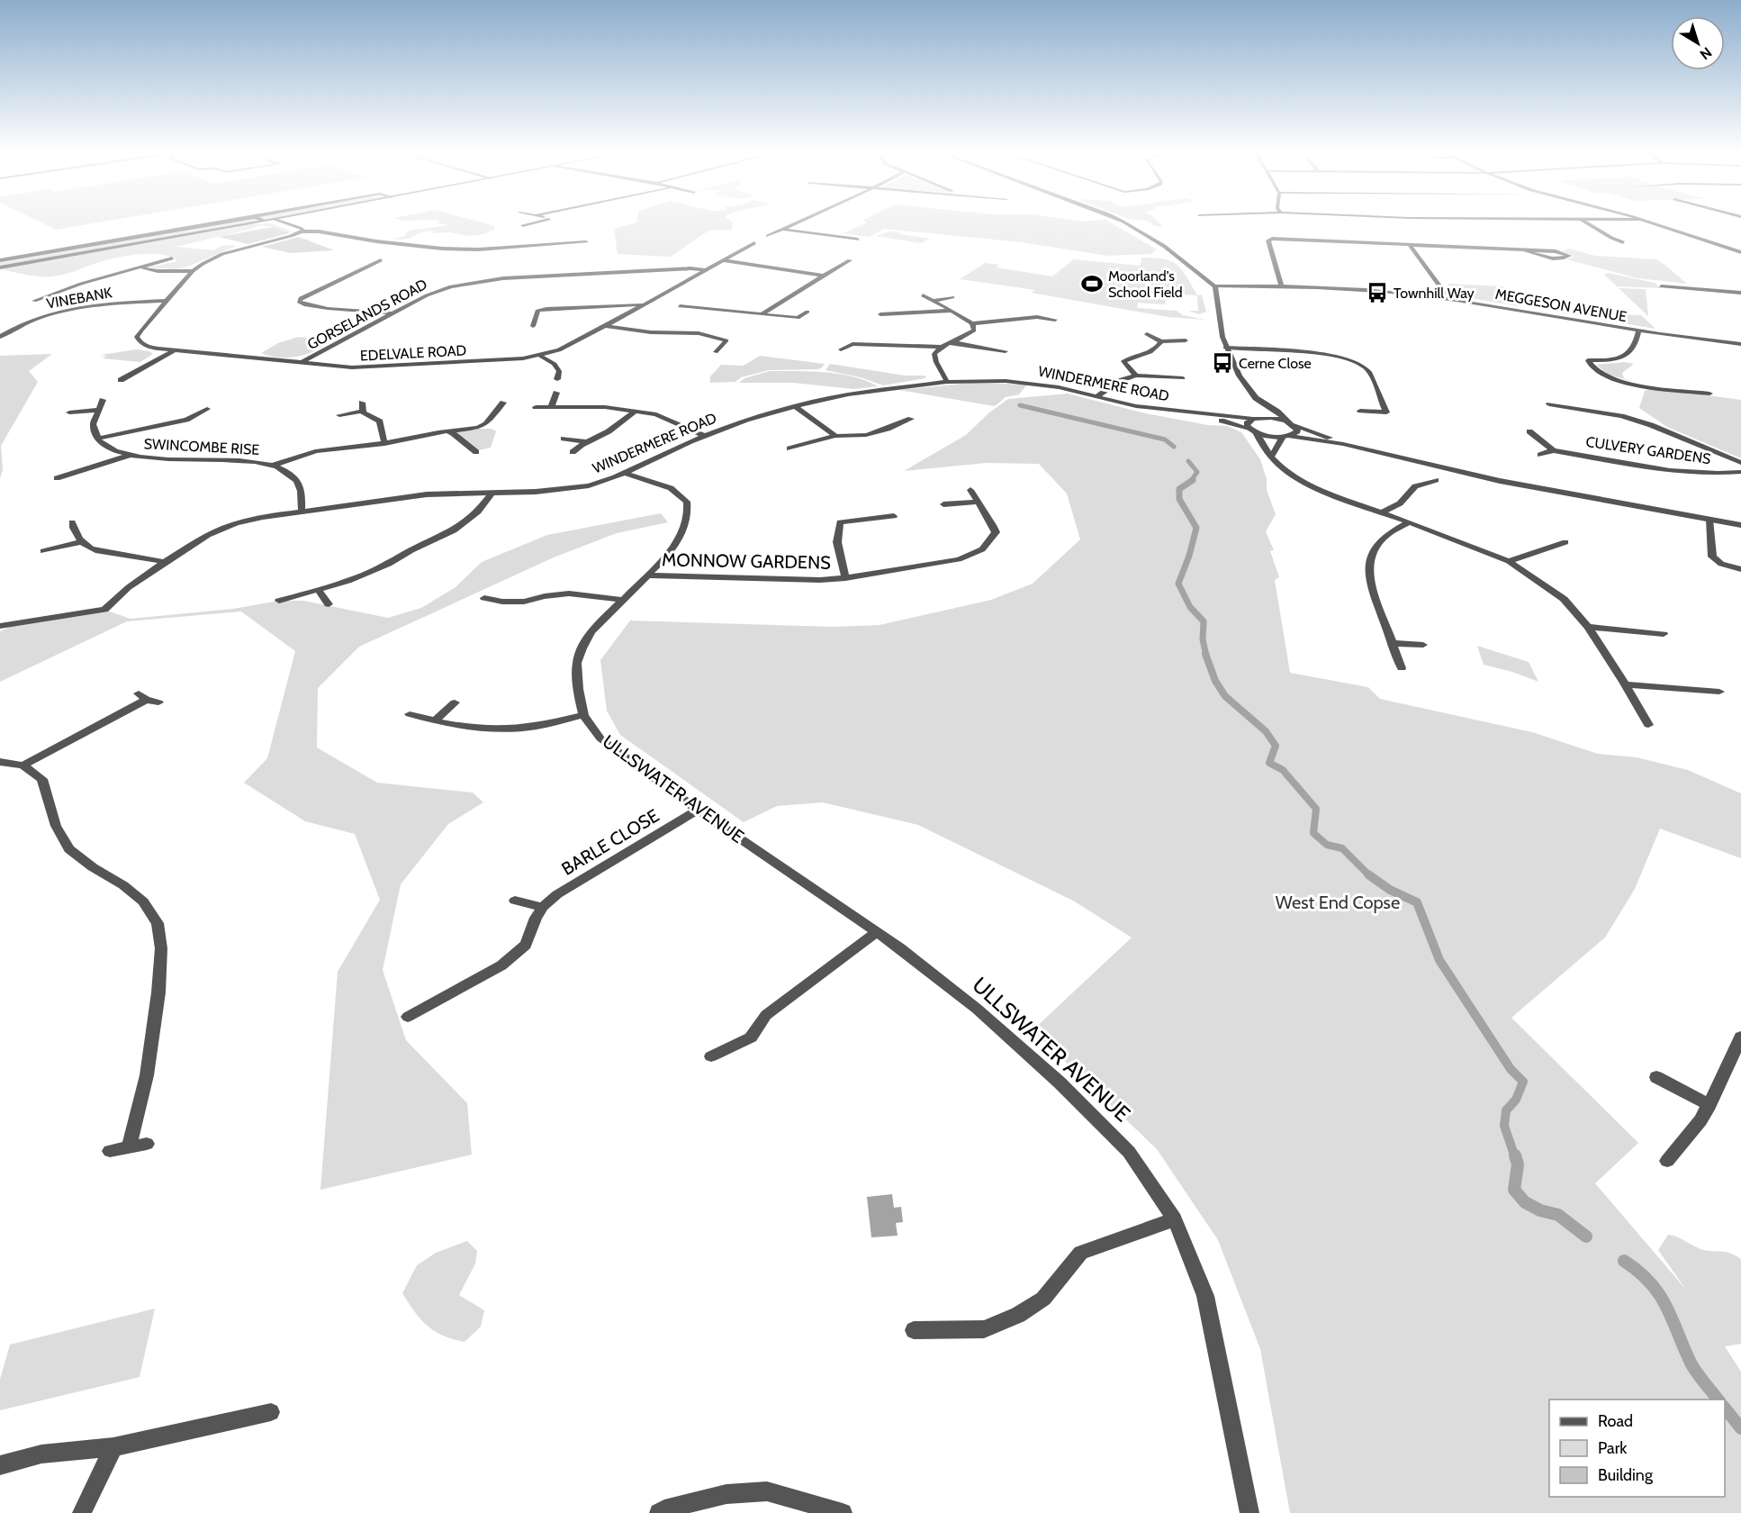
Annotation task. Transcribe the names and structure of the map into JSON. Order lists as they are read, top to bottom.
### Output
{
  "streets": {
    "street": [
      "VINEBANK",
      "MEGGESON AVENUE",
      "GORSELANDS ROAD",
      "EDELVALE ROAD",
      "WINDERMERE ROAD",
      "SWINCOMBE RISE",
      "CULVERY GARDENS",
      "MONNOW GARDENS",
      "ULLSWATER AVENUE",
      "BARLE CLOSE"
    ]
  },
  "crossings": [
    ["VINEBANK", "EDELVALE ROAD"],
    ["GORSELANDS ROAD", "EDELVALE ROAD"],
    ["WINDERMERE ROAD", "SWINCOMBE RISE"],
    ["WINDERMERE ROAD", "ULLSWATER AVENUE"],
    ["MONNOW GARDENS", "ULLSWATER AVENUE"],
    ["ULLSWATER AVENUE", "BARLE CLOSE"]
  ],
  "parks": ["West End Copse"],
  "places": {
    "sports": ["Moorland's School Field"],
    "bus stop": ["Townhill Way", "Cerne Close"]
  },
  "legend": ["Road", "Park", "Building"],
  "north": "bottom right"
}
